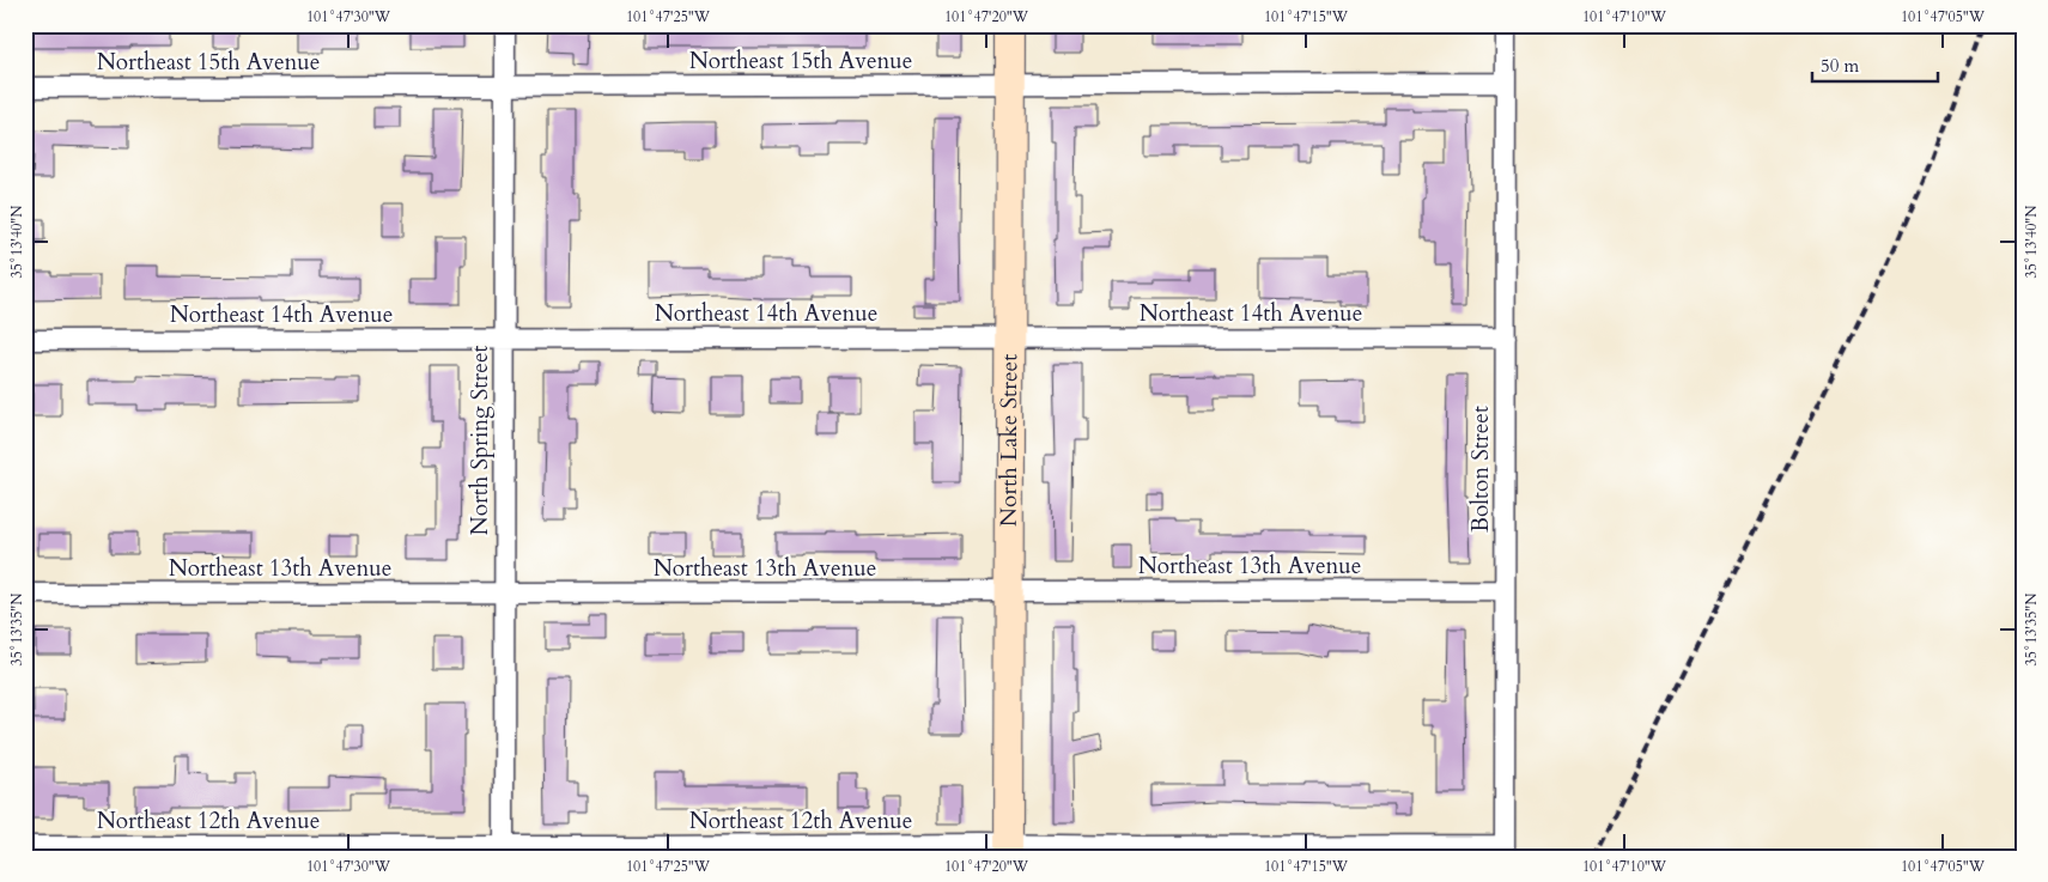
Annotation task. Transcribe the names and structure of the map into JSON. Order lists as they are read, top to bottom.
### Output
{
  "streets": {
    "street": [
      "Northeast 15th Avenue",
      "Northeast 14th Avenue",
      "North Spring Street",
      "North Lake Street",
      "Bolton Street",
      "Northeast 13th Avenue",
      "Northeast 12th Avenue"
    ]
  },
  "crossings": [
    ["Northeast 15th Avenue", "North Spring Street"],
    ["Northeast 15th Avenue", "North Lake Street"],
    ["Northeast 15th Avenue", "Bolton Street"],
    ["Northeast 14th Avenue", "North Spring Street"],
    ["Northeast 14th Avenue", "North Lake Street"],
    ["Northeast 14th Avenue", "Bolton Street"],
    ["North Spring Street", "Northeast 13th Avenue"],
    ["North Spring Street", "Northeast 12th Avenue"],
    ["North Lake Street", "Northeast 13th Avenue"],
    ["North Lake Street", "Northeast 12th Avenue"],
    ["Bolton Street", "Northeast 13th Avenue"],
    ["Bolton Street", "Northeast 12th Avenue"]
  ],
  "scale_bar": "50 m",
  "coordinates": [
    "101°47'30\"W",
    "101°47'25\"W",
    "101°47'20\"W",
    "101°47'15\"W",
    "101°47'10\"W",
    "101°47'05\"W",
    "35°13'40\"N",
    "35°13'35\"N"
  ]
}
